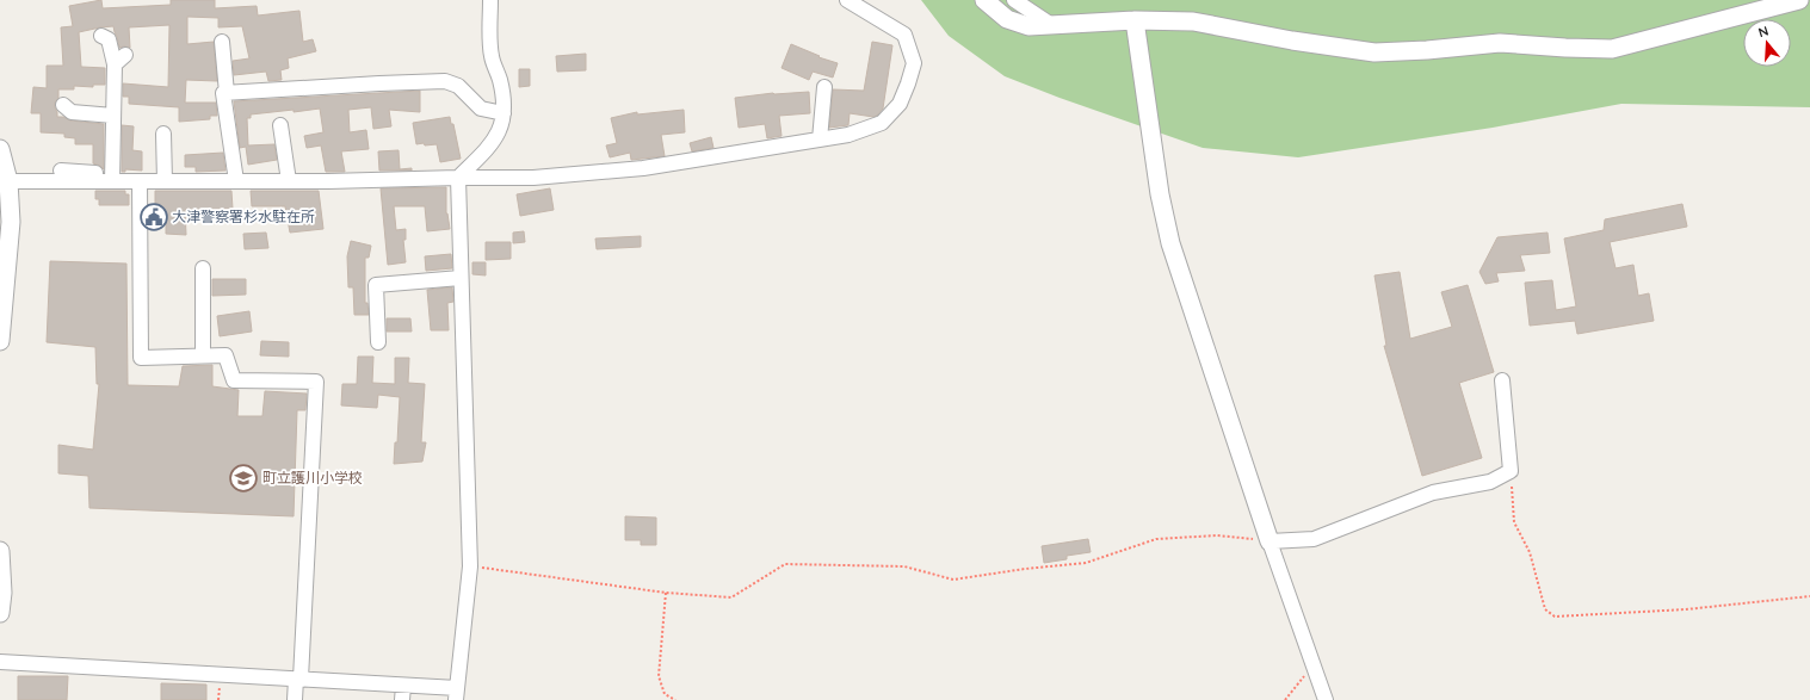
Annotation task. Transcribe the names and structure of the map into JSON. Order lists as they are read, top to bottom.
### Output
{
  "places": {
    "public building": ["大津警察署杉水駐在所"],
    "school or university": ["町立護川小学校"]
  },
  "north": "top"
}
